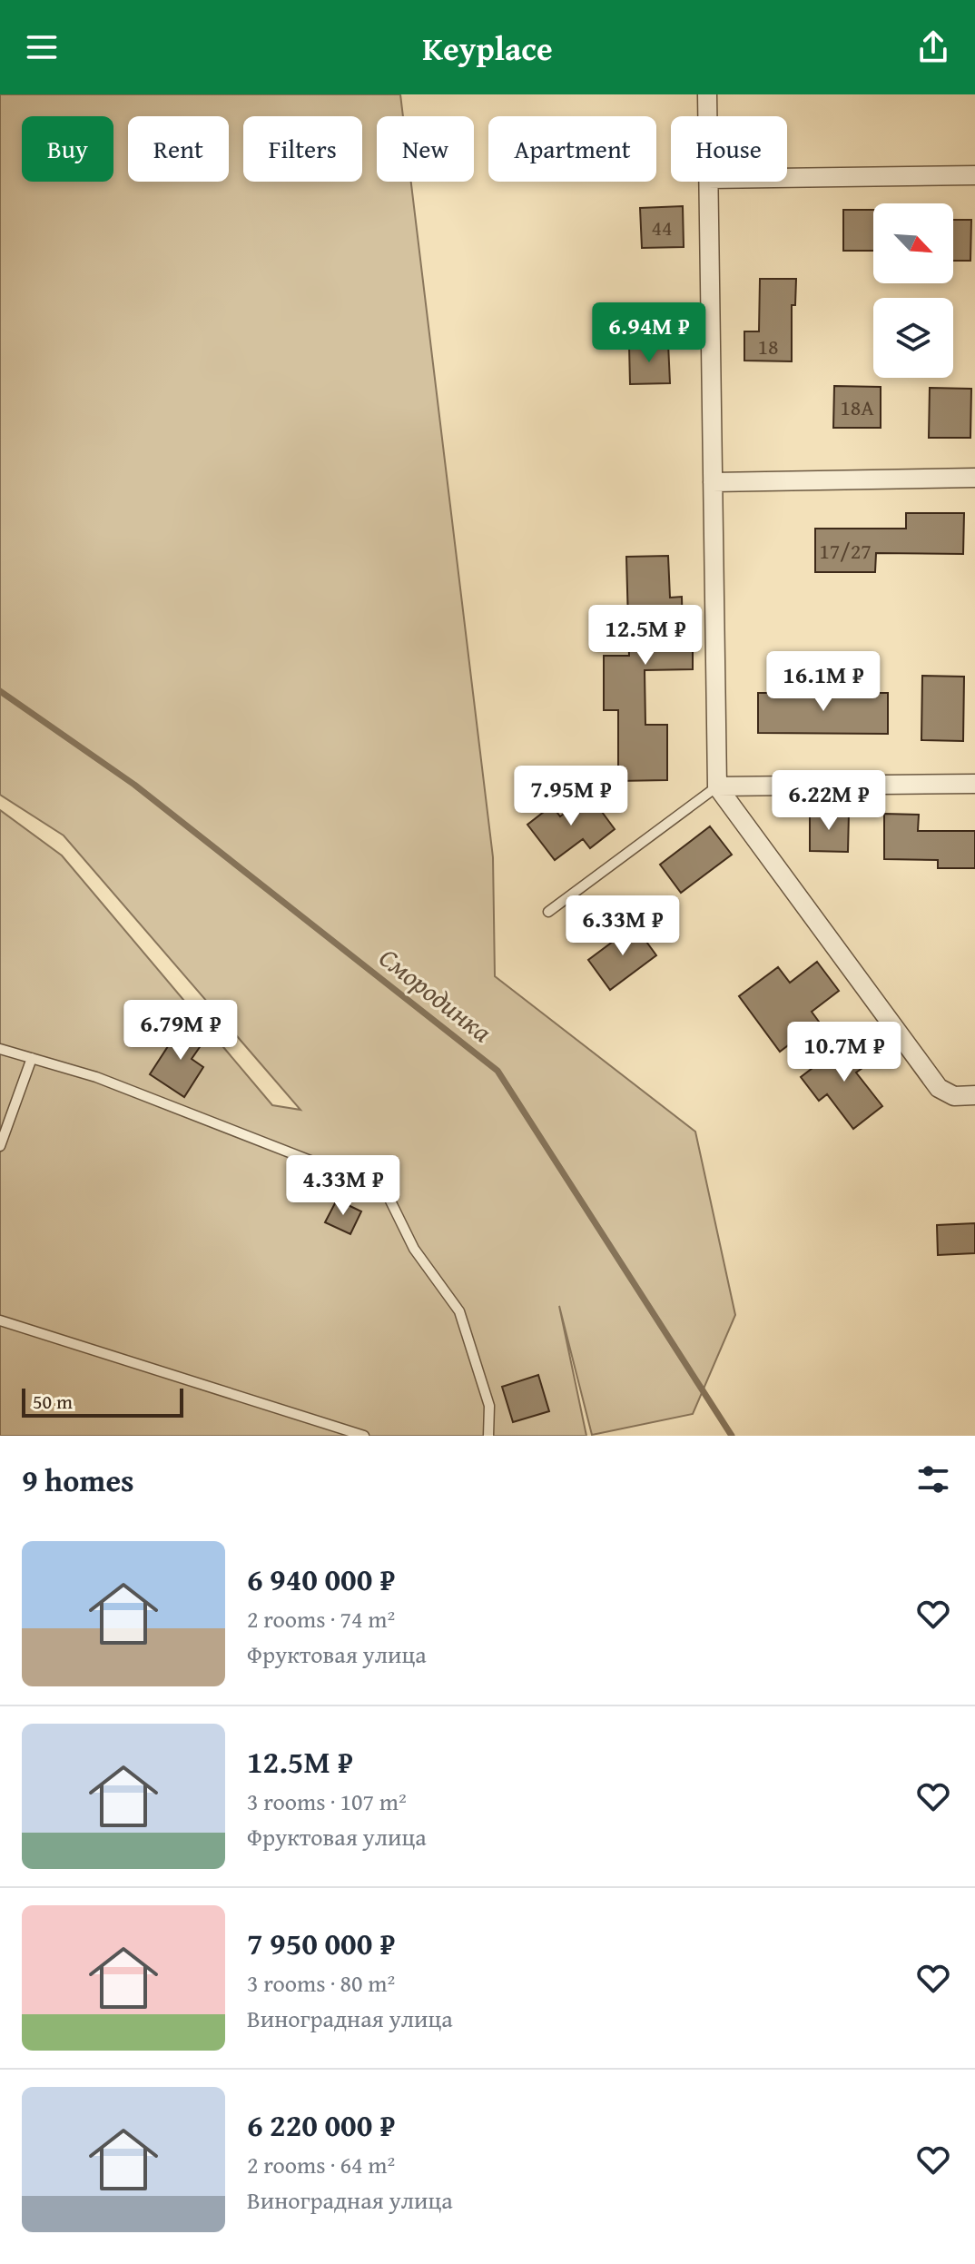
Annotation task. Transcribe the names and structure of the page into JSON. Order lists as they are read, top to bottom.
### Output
{
  "water": ["Смородинка"],
  "house_numbers": [
    "44",
    "18",
    "18А",
    "17/27"
  ],
  "scale_bar": "50 m",
  "north": "bottom right",
  "page": {
    "header": "Keyplace",
    "chip": [
      "Buy",
      "Rent",
      "Filters",
      "New",
      "Apartment",
      "House"
    ],
    "price": [
      "6.94M ₽",
      "12.5M ₽",
      "16.1M ₽",
      "7.95M ₽",
      "6.22M ₽",
      "6.33M ₽",
      "6.79M ₽",
      "10.7M ₽",
      "4.33M ₽"
    ],
    "scale": "50 m",
    "heading": "9 homes",
    "list": [
      {
        "name": "6 940 000 ₽",
        "note": "2 rooms · 74 m² · Фруктовая улица"
      },
      {
        "name": "12.5M ₽",
        "note": "3 rooms · 107 m² · Фруктовая улица"
      },
      {
        "name": "7 950 000 ₽",
        "note": "3 rooms · 80 m² · Виноградная улица"
      },
      {
        "name": "6 220 000 ₽",
        "note": "2 rooms · 64 m² · Виноградная улица"
      }
    ]
  }
}
